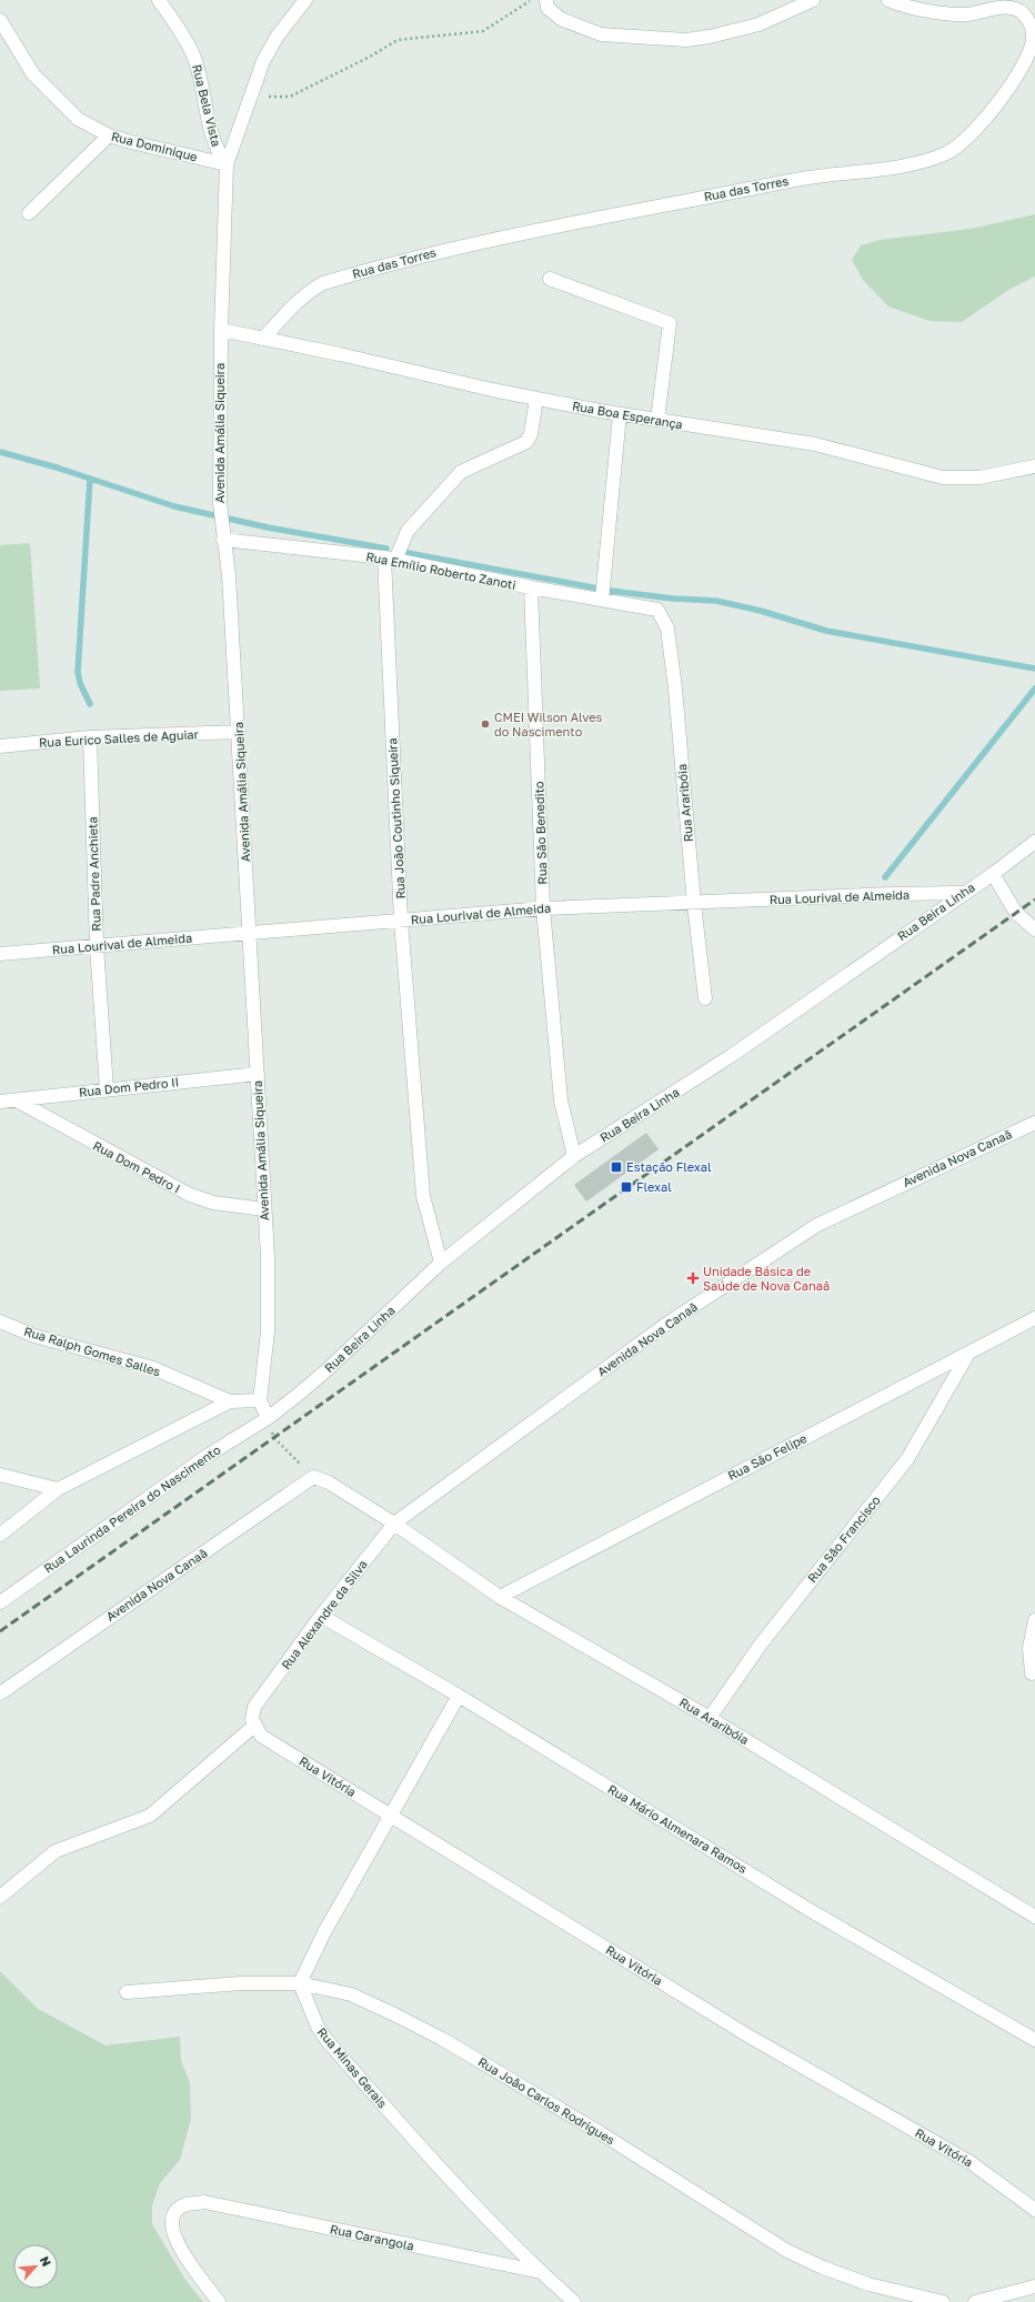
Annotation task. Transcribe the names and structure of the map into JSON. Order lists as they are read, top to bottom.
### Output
{
  "streets": {
    "street": [
      "Rua Bela Vista",
      "Rua Dominique",
      "Rua das Torres",
      "Rua Boa Esperança",
      "Avenida Amália Siqueira",
      "Rua Emílio Roberto Zanoti",
      "Rua Eurico Salles de Aguiar",
      "Rua Araribóia",
      "Rua João Coutinho Siqueira",
      "Rua São Benedito",
      "Rua Padre Anchieta",
      "Rua Lourival de Almeida",
      "Rua Beira Linha",
      "Rua Dom Pedro II",
      "Avenida Nova Canaã",
      "Rua Dom Pedro I",
      "Rua Ralph Gomes Salles",
      "Rua São Felipe",
      "Rua Laurinda Pereira do Nascimento",
      "Rua São Francisco",
      "Rua Alexandre da Silva",
      "Rua Vitória",
      "Rua Mário Almenara Ramos",
      "Rua Minas Gerais",
      "Rua João Carlos Rodrigues",
      "Rua Carangola"
    ]
  },
  "crossings": [
    ["Rua Bela Vista", "Rua Dominique"],
    ["Rua Bela Vista", "Avenida Amália Siqueira"],
    ["Rua Dominique", "Avenida Amália Siqueira"],
    ["Rua das Torres", "Rua Boa Esperança"],
    ["Rua Boa Esperança", "Avenida Amália Siqueira"],
    ["Avenida Amália Siqueira", "Rua Emílio Roberto Zanoti"],
    ["Avenida Amália Siqueira", "Rua Eurico Salles de Aguiar"],
    ["Avenida Amália Siqueira", "Rua Lourival de Almeida"],
    ["Avenida Amália Siqueira", "Rua Beira Linha"],
    ["Avenida Amália Siqueira", "Rua Dom Pedro II"],
    ["Avenida Amália Siqueira", "Rua Dom Pedro I"],
    ["Avenida Amália Siqueira", "Rua Ralph Gomes Salles"],
    ["Avenida Amália Siqueira", "Rua Laurinda Pereira do Nascimento"],
    ["Rua Emílio Roberto Zanoti", "Rua Araribóia"],
    ["Rua Emílio Roberto Zanoti", "Rua João Coutinho Siqueira"],
    ["Rua Emílio Roberto Zanoti", "Rua São Benedito"],
    ["Rua Eurico Salles de Aguiar", "Rua Padre Anchieta"],
    ["Rua Araribóia", "Rua Lourival de Almeida"],
    ["Rua Araribóia", "Avenida Nova Canaã"],
    ["Rua Araribóia", "Rua São Felipe"],
    ["Rua Araribóia", "Rua São Francisco"],
    ["Rua Araribóia", "Rua Alexandre da Silva"],
    ["Rua João Coutinho Siqueira", "Rua Lourival de Almeida"],
    ["Rua João Coutinho Siqueira", "Rua Beira Linha"],
    ["Rua São Benedito", "Rua Lourival de Almeida"],
    ["Rua São Benedito", "Rua Beira Linha"],
    ["Rua Padre Anchieta", "Rua Lourival de Almeida"],
    ["Rua Padre Anchieta", "Rua Dom Pedro II"],
    ["Rua Lourival de Almeida", "Rua Beira Linha"],
    ["Rua Beira Linha", "Rua Laurinda Pereira do Nascimento"],
    ["Rua Dom Pedro II", "Rua Dom Pedro I"],
    ["Avenida Nova Canaã", "Rua Alexandre da Silva"],
    ["Rua São Felipe", "Rua São Francisco"],
    ["Rua Alexandre da Silva", "Rua Vitória"],
    ["Rua Alexandre da Silva", "Rua Mário Almenara Ramos"],
    ["Rua Minas Gerais", "Rua João Carlos Rodrigues"],
    ["Rua Minas Gerais", "Rua Carangola"]
  ],
  "places": {
    "other": ["CMEI Wilson Alves do Nascimento"],
    "transit": ["Estação Flexal", "Flexal"],
    "health": ["Unidade Básica de Saúde de Nova Canaã"]
  },
  "north": "top right"
}
